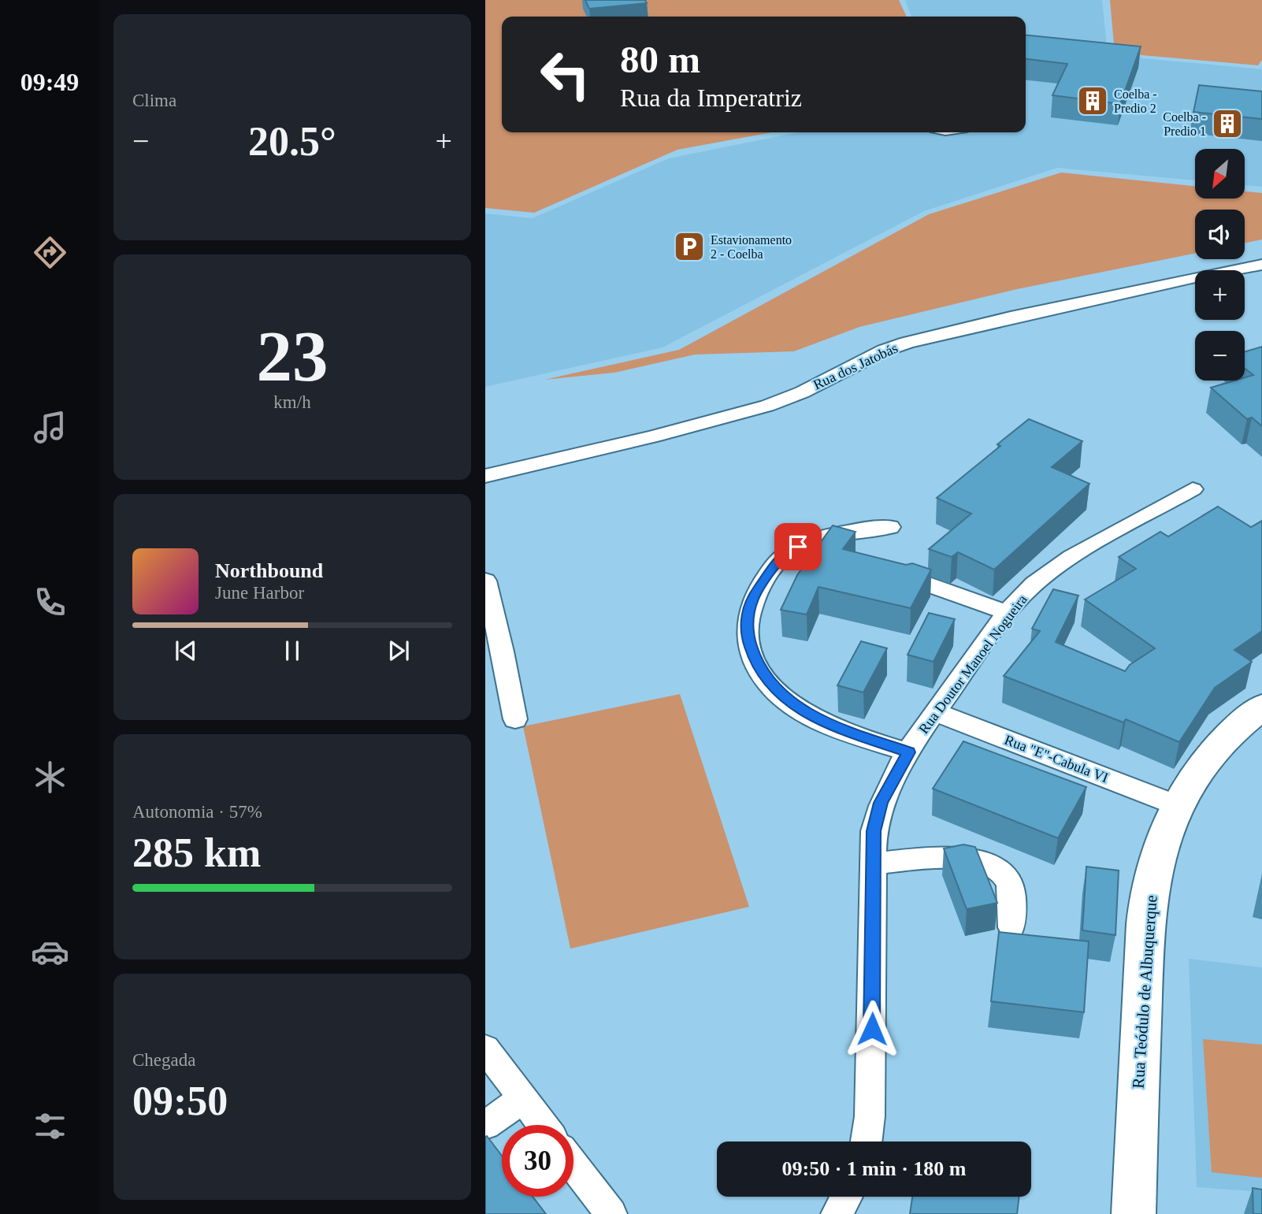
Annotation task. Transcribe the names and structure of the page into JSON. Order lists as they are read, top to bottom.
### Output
{
  "streets": {
    "street": [
      "Rua dos Jatobás",
      "Rua Doutor Manoel Nogueira",
      "Rua \"E\"-Cabula VI",
      "Rua Teódulo de Albuquerque"
    ]
  },
  "crossings": [
    ["Rua Doutor Manoel Nogueira", "Rua \"E\"-Cabula VI"],
    ["Rua \"E\"-Cabula VI", "Rua Teódulo de Albuquerque"]
  ],
  "places": {
    "building": ["Coelba - Predio 2", "Coelba - Predio 1"],
    "parking": ["Estavionamento 2 - Coelba"]
  },
  "north": "bottom left",
  "page": {
    "tabs": "09:49",
    "tile": [
      "Clima",
      ["23", "km/h"],
      ["Autonomia · 57%", "285 km"],
      ["Chegada", "09:50"]
    ],
    "turn": ["80 m", "Rua da Imperatriz"],
    "heat": ["−", "20.5°", "+"],
    "map_buttons": ["+", "−"],
    "song": ["Northbound", "June Harbor"],
    "limit": "30",
    "trip": "09:50 · 1 min · 180 m"
  }
}
